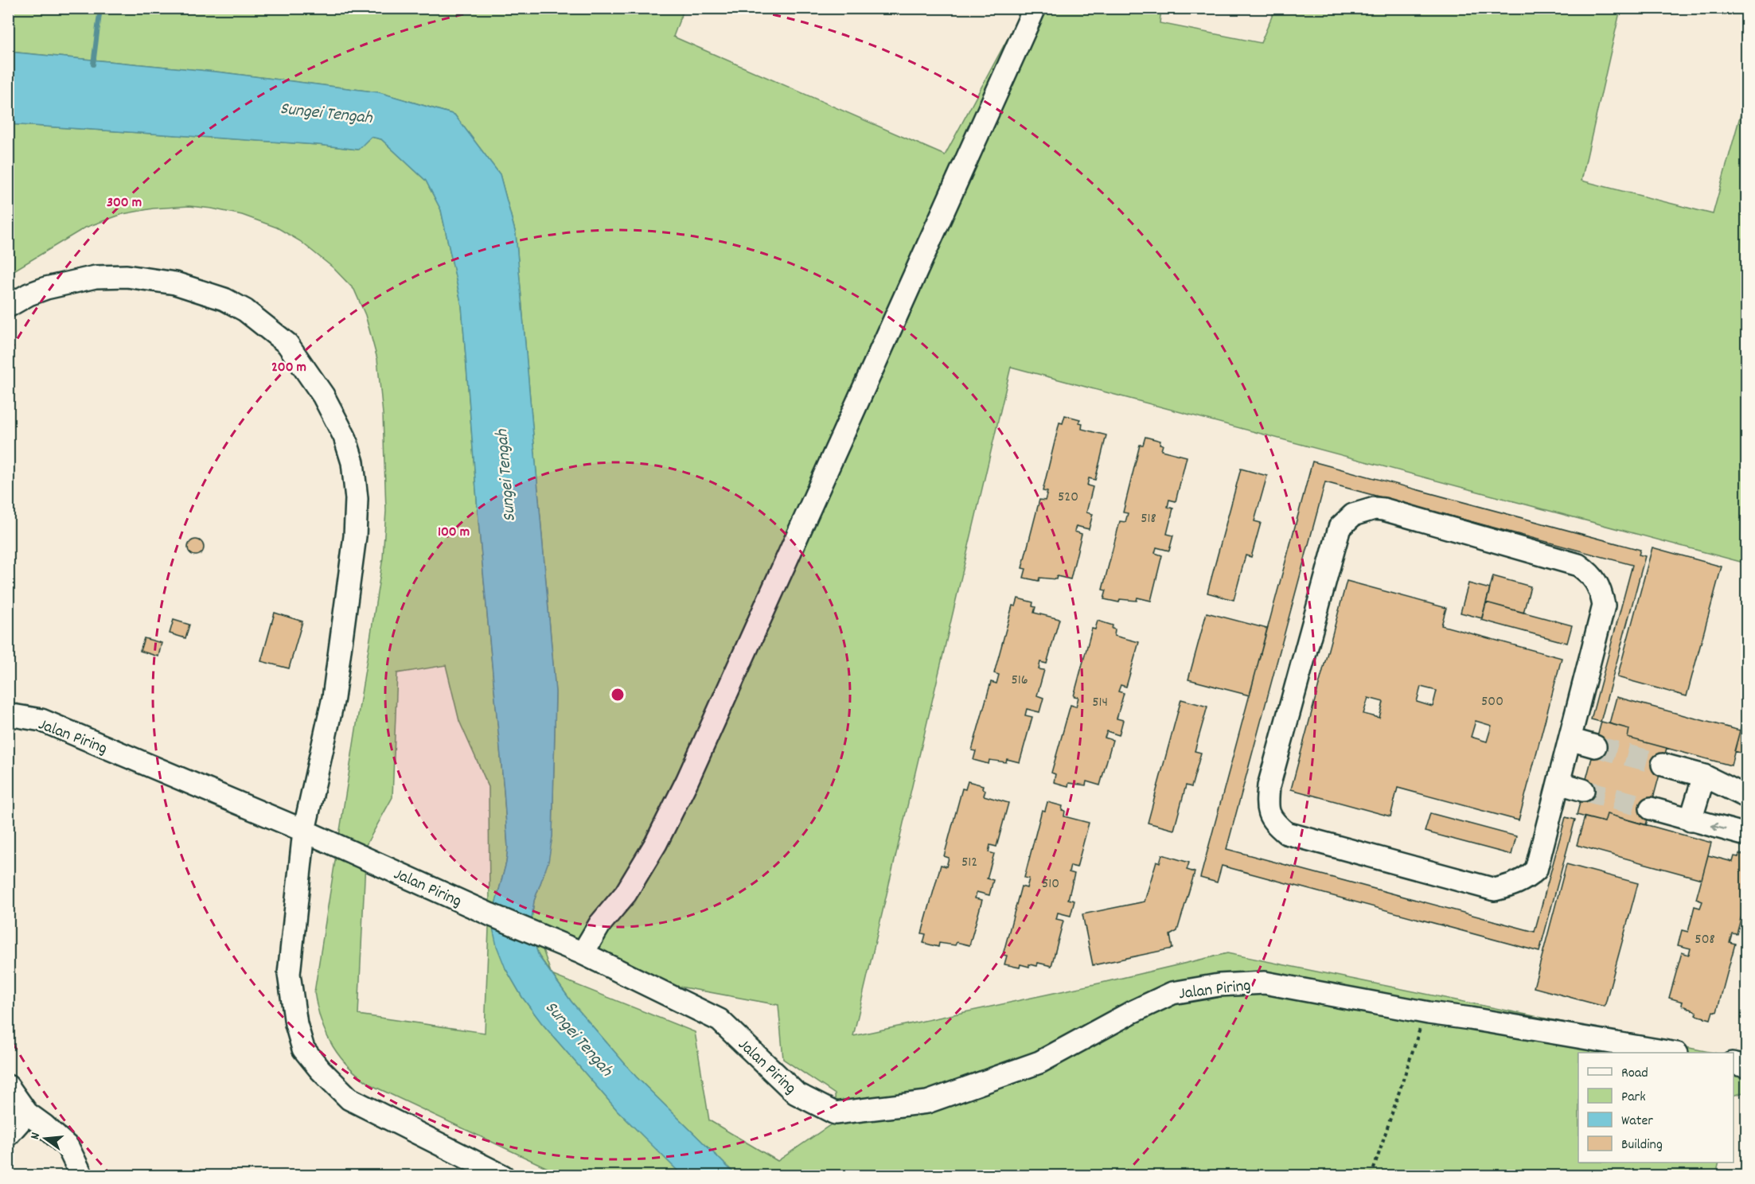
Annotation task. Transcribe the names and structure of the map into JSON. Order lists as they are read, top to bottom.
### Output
{
  "streets": {
    "lane": ["Jalan Piring"]
  },
  "water": ["Sungei Tengah"],
  "house_numbers": [
    "520",
    "518",
    "516",
    "500",
    "514",
    "512",
    "510",
    "508"
  ],
  "legend": [
    "Road",
    "Park",
    "Water",
    "Building"
  ],
  "north": "left",
  "rings": ["300 m", "200 m", "100 m"]
}
